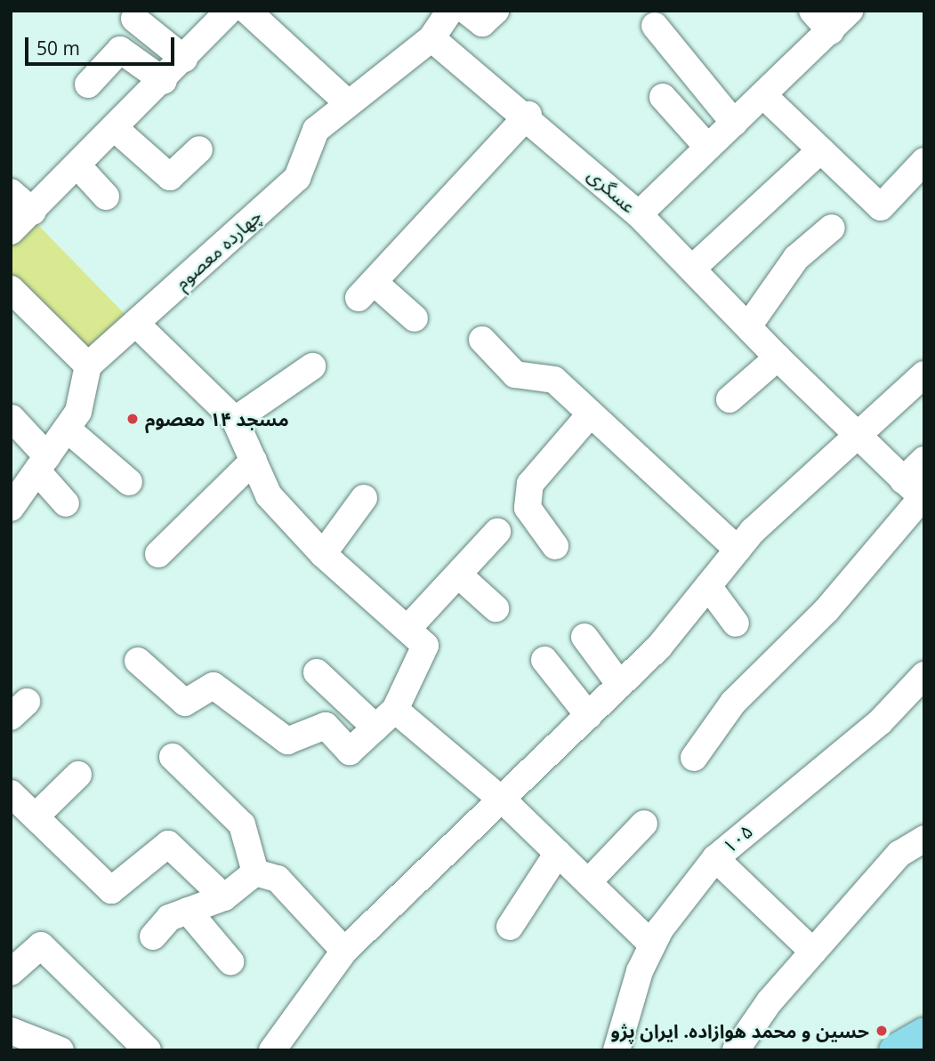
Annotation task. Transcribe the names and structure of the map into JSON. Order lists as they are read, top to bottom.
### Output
{
  "streets": {
    "street": ["عسگری", "چهارده معصوم", "۱۰۵"]
  },
  "crossings": [
    ["عسگری", "چهارده معصوم"]
  ],
  "places": ["مسجد ۱۴ معصوم", "حسین و محمد هوازاده. ایران پژو"],
  "scale_bar": "50 m"
}
